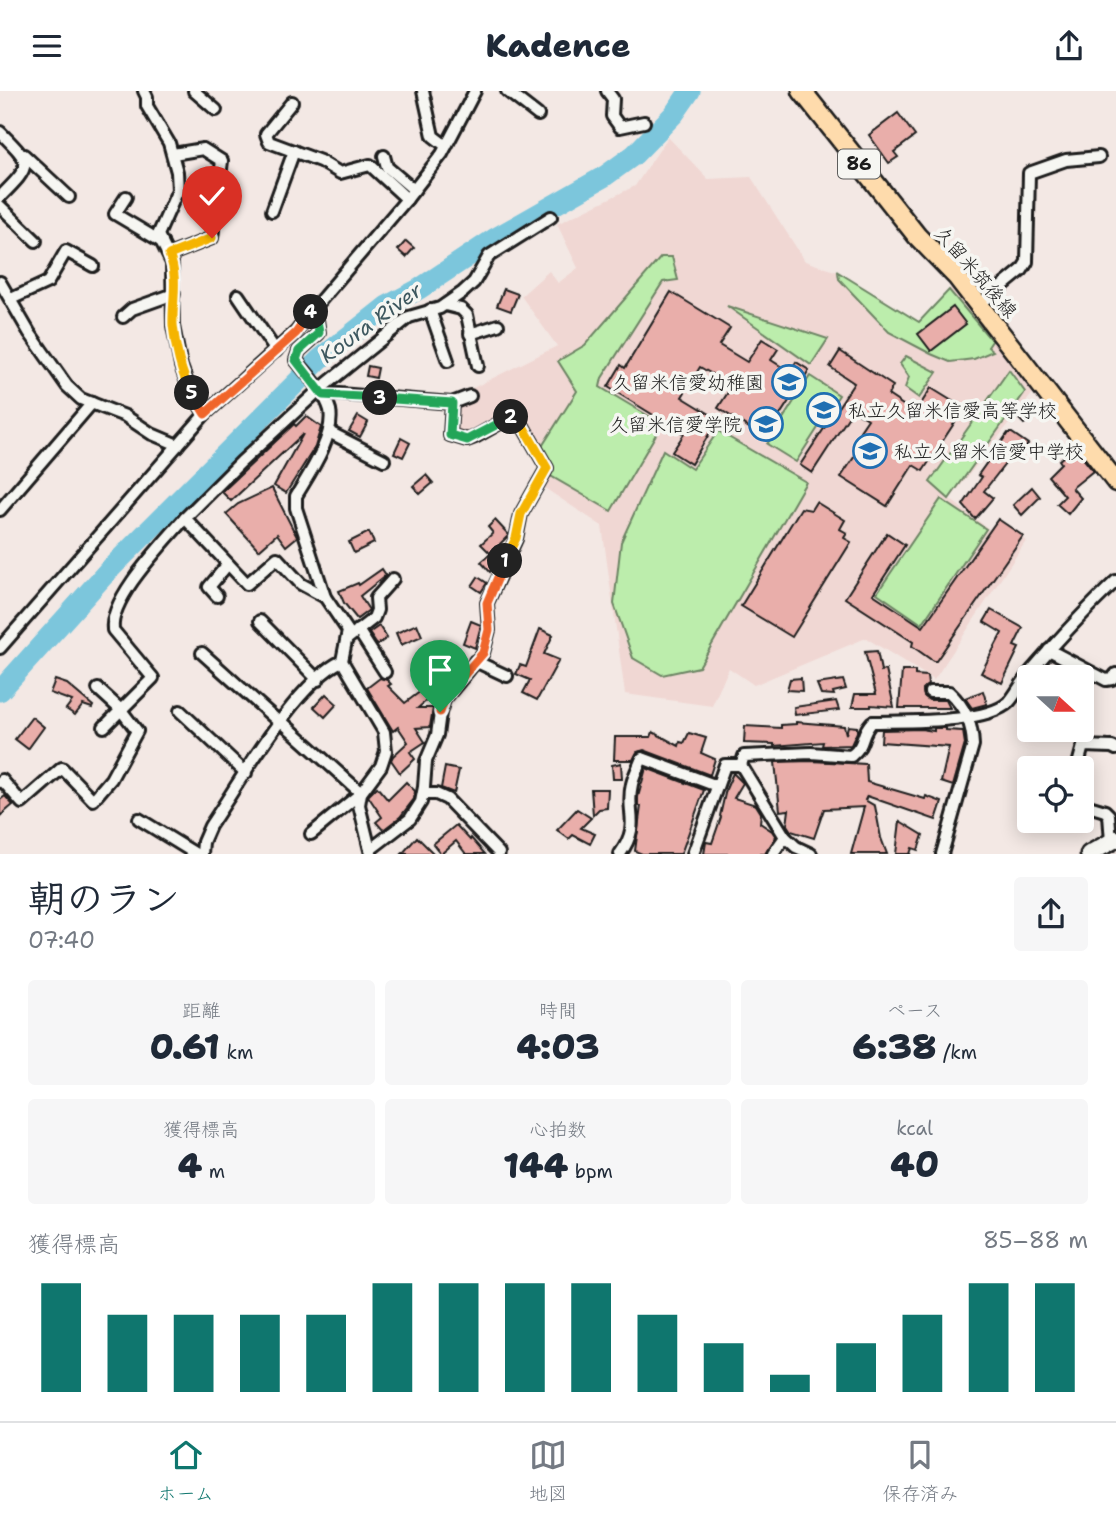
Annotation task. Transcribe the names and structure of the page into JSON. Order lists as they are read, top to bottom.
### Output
{
  "streets": {
    "main road": ["86", "久留米筑後線"]
  },
  "water": ["Koura River"],
  "places": {
    "school or university": [
      "久留米信愛幼稚園",
      "私立久留米信愛高等学校",
      "久留米信愛学院",
      "私立久留米信愛中学校"
    ]
  },
  "north": "right",
  "page": {
    "header": "Kadence",
    "pins": [
      "4",
      "5",
      "3",
      "2",
      "1"
    ],
    "heading": ["朝のラン", "07:40"],
    "stats": [
      ["距離", "0.61 km"],
      ["時間", "4:03"],
      ["ペース", "6:38 /km"],
      ["獲得標高", "4 m"],
      ["心拍数", "144 bpm"],
      ["kcal", "40"]
    ],
    "chart": ["獲得標高", "85–88 m"],
    "tabs": ["ホーム", "地図", "保存済み"]
  }
}
